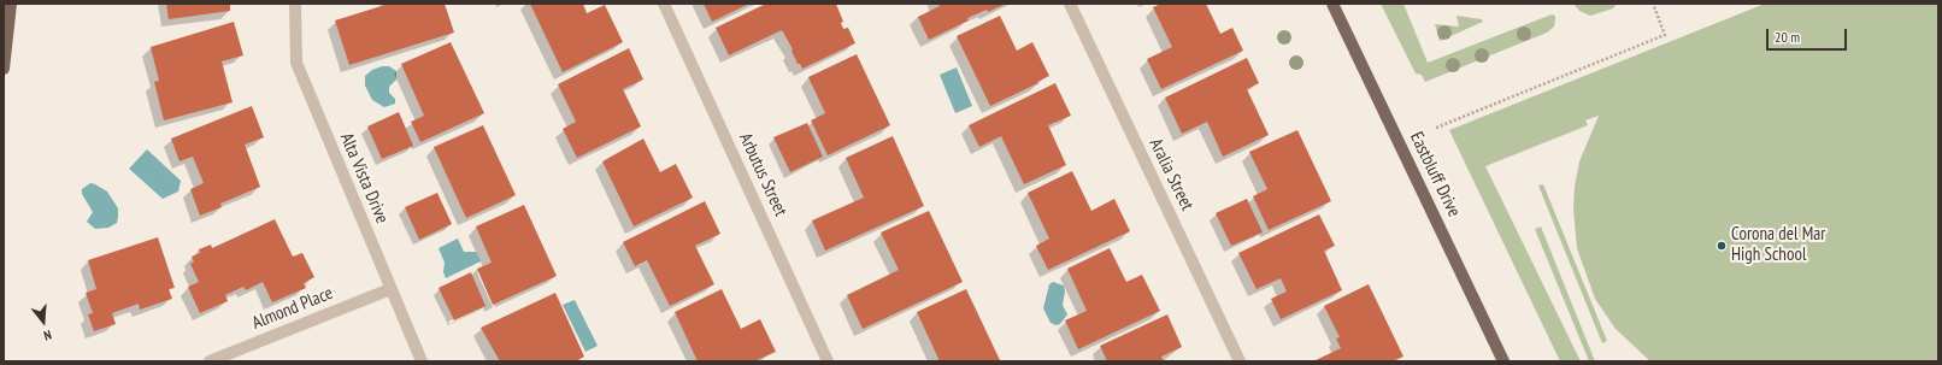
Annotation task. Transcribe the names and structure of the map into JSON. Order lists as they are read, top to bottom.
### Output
{
  "streets": {
    "main road": ["Eastbluff Drive"],
    "street": [
      "Arbutus Street",
      "Aralia Street",
      "Alta Vista Drive",
      "Almond Place"
    ]
  },
  "crossings": [
    ["Alta Vista Drive", "Almond Place"]
  ],
  "places": ["Corona del Mar High School"],
  "scale_bar": "20 m",
  "north": "bottom"
}
